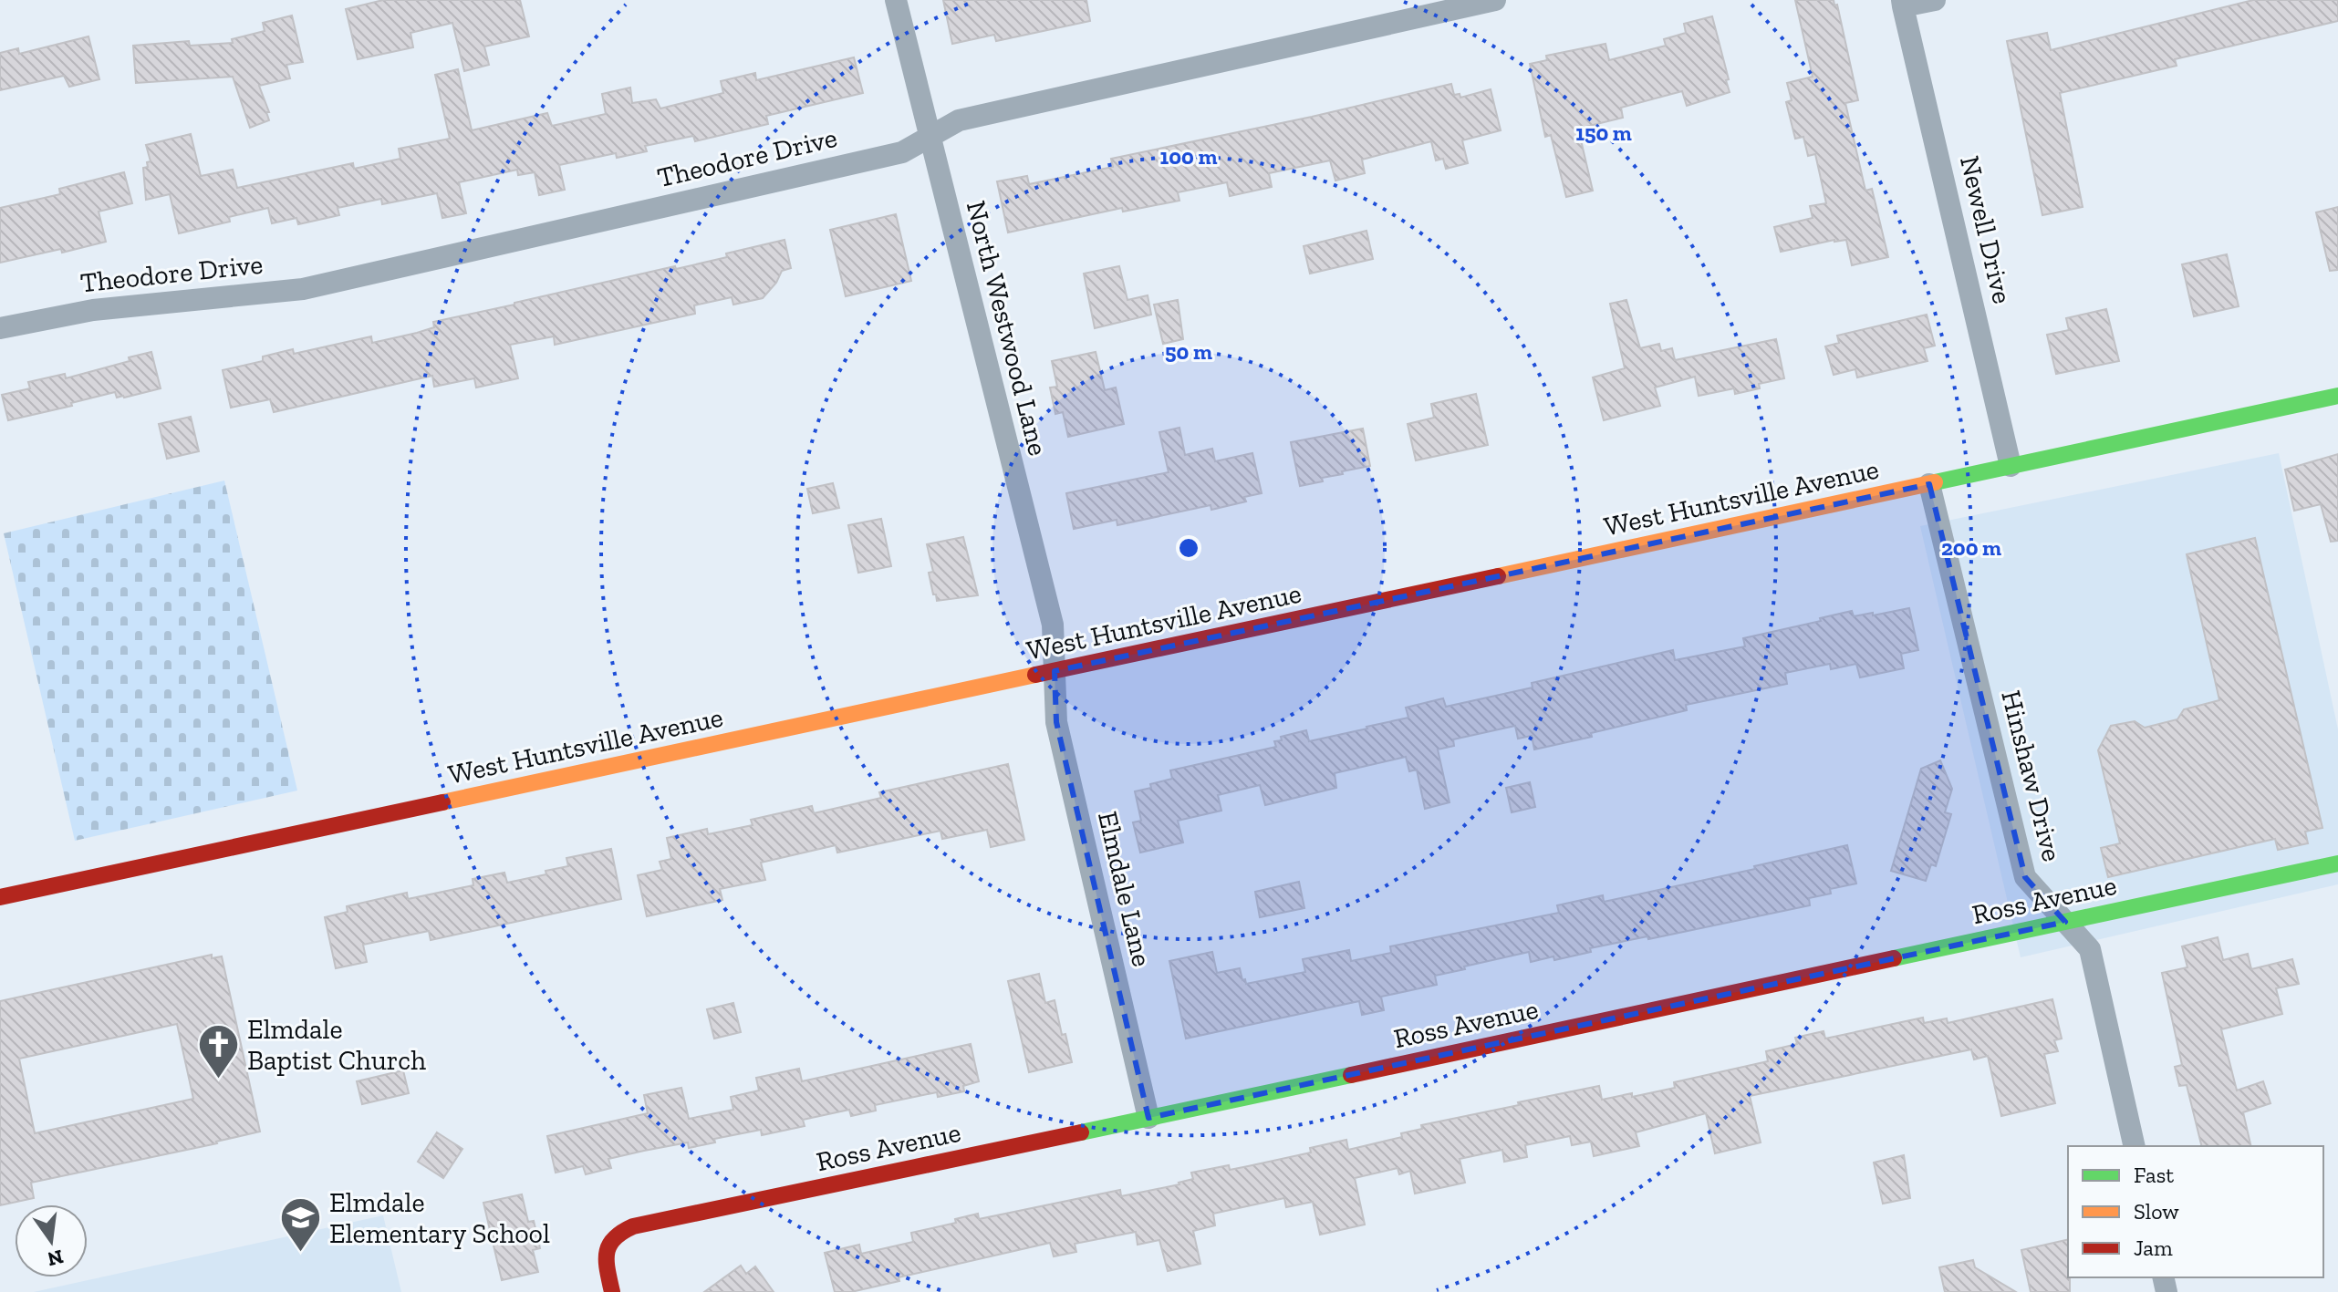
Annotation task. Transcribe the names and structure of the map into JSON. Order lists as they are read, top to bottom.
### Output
{
  "streets": {
    "main road": ["West Huntsville Avenue", "Ross Avenue"],
    "street": [
      "Theodore Drive",
      "Newell Drive",
      "North Westwood Lane",
      "Hinshaw Drive",
      "Elmdale Lane"
    ]
  },
  "crossings": [
    ["Theodore Drive", "North Westwood Lane"],
    ["Newell Drive", "West Huntsville Avenue"],
    ["North Westwood Lane", "West Huntsville Avenue"],
    ["North Westwood Lane", "Elmdale Lane"],
    ["West Huntsville Avenue", "Hinshaw Drive"],
    ["West Huntsville Avenue", "Elmdale Lane"],
    ["Hinshaw Drive", "Ross Avenue"],
    ["Elmdale Lane", "Ross Avenue"]
  ],
  "places": {
    "church": ["Elmdale Baptist Church"],
    "school or university": ["Elmdale Elementary School"]
  },
  "legend": ["Fast", "Slow", "Jam"],
  "north": "bottom",
  "rings": [
    "150 m",
    "100 m",
    "50 m",
    "200 m"
  ]
}
